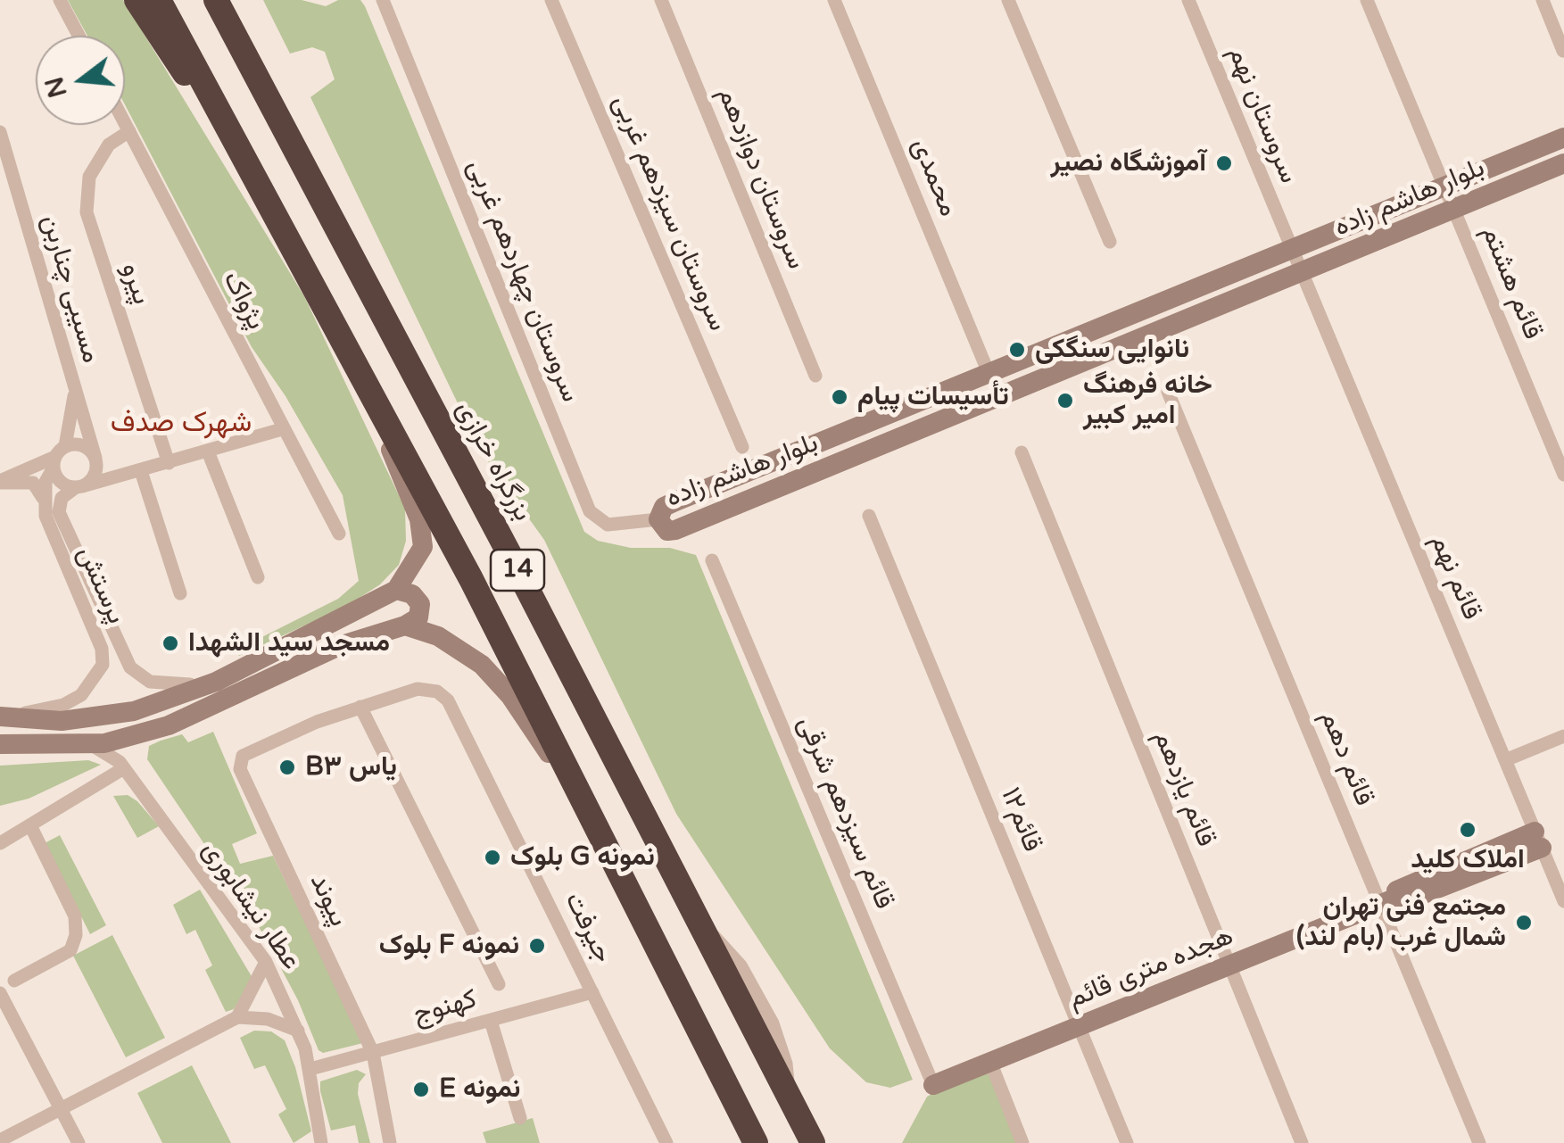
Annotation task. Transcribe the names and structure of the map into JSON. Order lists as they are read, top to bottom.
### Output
{
  "streets": {
    "highway": ["بزرگراه خرازی", "14"],
    "street": [
      "سروستان نهم",
      "محمدی",
      "سروستان دوازدهم",
      "بلوار هاشم زاده",
      "سروستان سیزدهم غربی",
      "سروستان چهاردهم غربی",
      "قائم هشتم",
      "پیرو",
      "مسیبی چناربن",
      "پژواک",
      "قائم نهم",
      "پرستش",
      "قائم دهم",
      "قائم یازدهم",
      "قائم سیزدهم شرقی",
      "قائم۱۲",
      "پیوند",
      "عطار نیشابوری",
      "جيرفت",
      "هجده متری قائم",
      "كهنوج"
    ]
  },
  "crossings": [
    ["سروستان نهم", "بلوار هاشم زاده"],
    ["سروستان نهم", "قائم نهم"],
    ["محمدی", "بلوار هاشم زاده"],
    ["بلوار هاشم زاده", "سروستان چهاردهم غربی"],
    ["بلوار هاشم زاده", "قائم هشتم"],
    ["بلوار هاشم زاده", "قائم نهم"],
    ["پیرو", "پژواک"],
    ["مسیبی چناربن", "پرستش"],
    ["قائم نهم", "هجده متری قائم"],
    ["قائم دهم", "هجده متری قائم"],
    ["قائم یازدهم", "هجده متری قائم"],
    ["قائم سیزدهم شرقی", "هجده متری قائم"],
    ["قائم۱۲", "هجده متری قائم"],
    ["پیوند", "جيرفت"],
    ["پیوند", "كهنوج"],
    ["عطار نیشابوری", "كهنوج"],
    ["جيرفت", "كهنوج"]
  ],
  "districts": ["شهرک صدف"],
  "places": [
    "آموزشگاه نصیر",
    "نانوایی سنگکی",
    "تأسیسات پیام",
    "خانه فرهنگ امیر کبیر",
    "مسجد سید الشهدا",
    "B۳ یاس",
    "املاک کلید",
    "بلوک G نمونه",
    "مجتمع فنی تهران شمال غرب (بام لند)",
    "بلوک F نمونه",
    "E نمونه"
  ],
  "north": "left"
}
